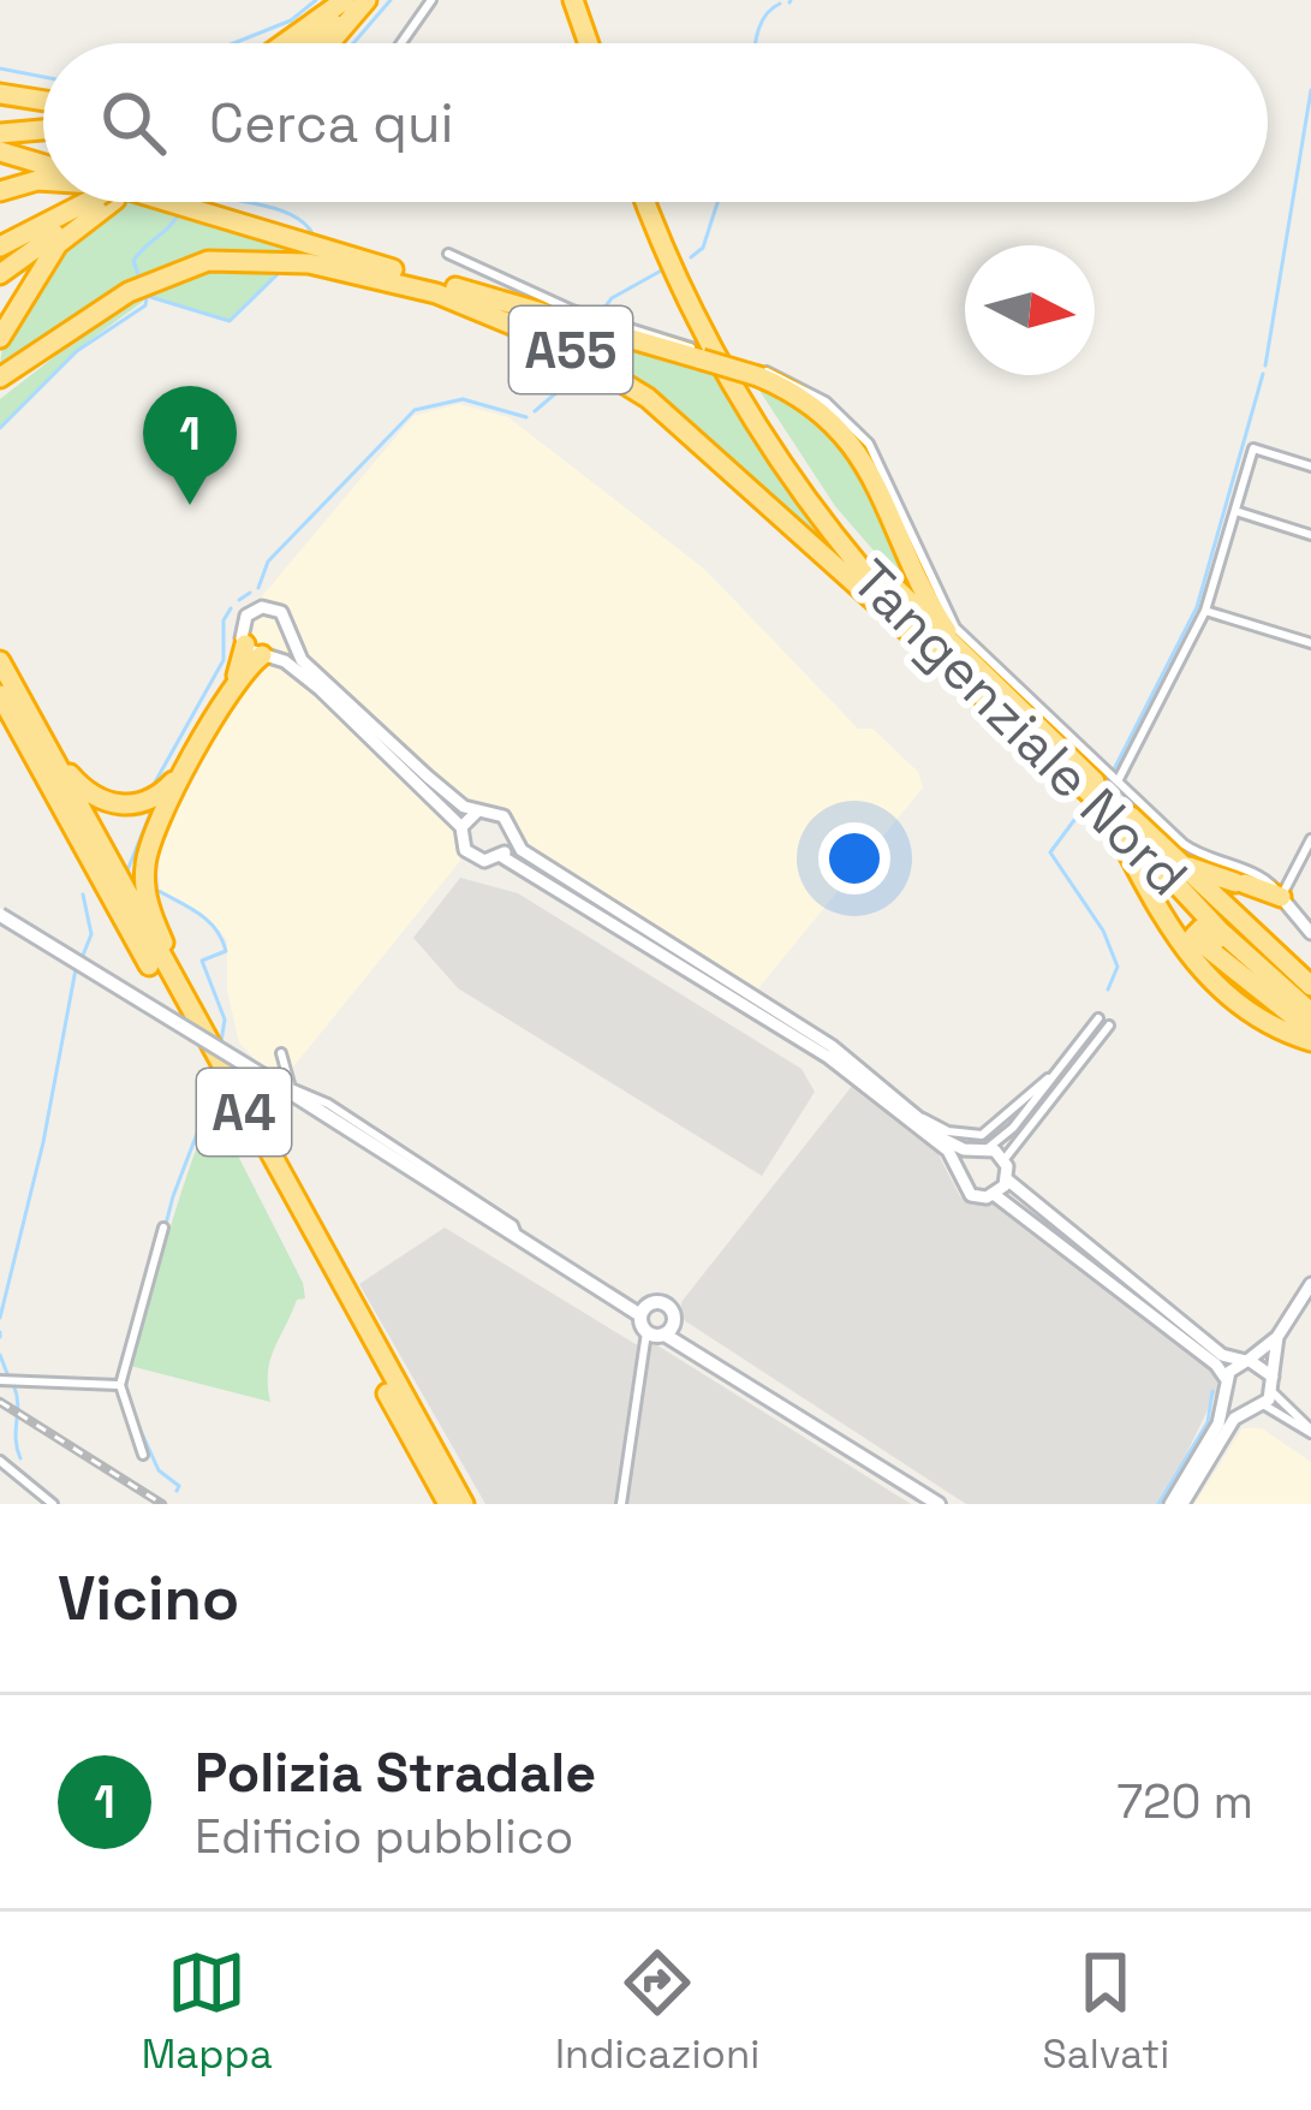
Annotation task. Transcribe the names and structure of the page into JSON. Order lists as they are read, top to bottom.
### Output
{
  "streets": {
    "highway": ["A55", "Tangenziale Nord", "A4"]
  },
  "crossings": [
    ["A55", "Tangenziale Nord"]
  ],
  "north": "right",
  "page": {
    "search": "Cerca qui",
    "pins": "1",
    "heading": "Vicino",
    "list": [
      {
        "mark": "1",
        "name": "Polizia Stradale",
        "note": "Edificio pubblico",
        "value": "720 m"
      }
    ],
    "nav": ["Mappa", "Indicazioni", "Salvati"]
  }
}
